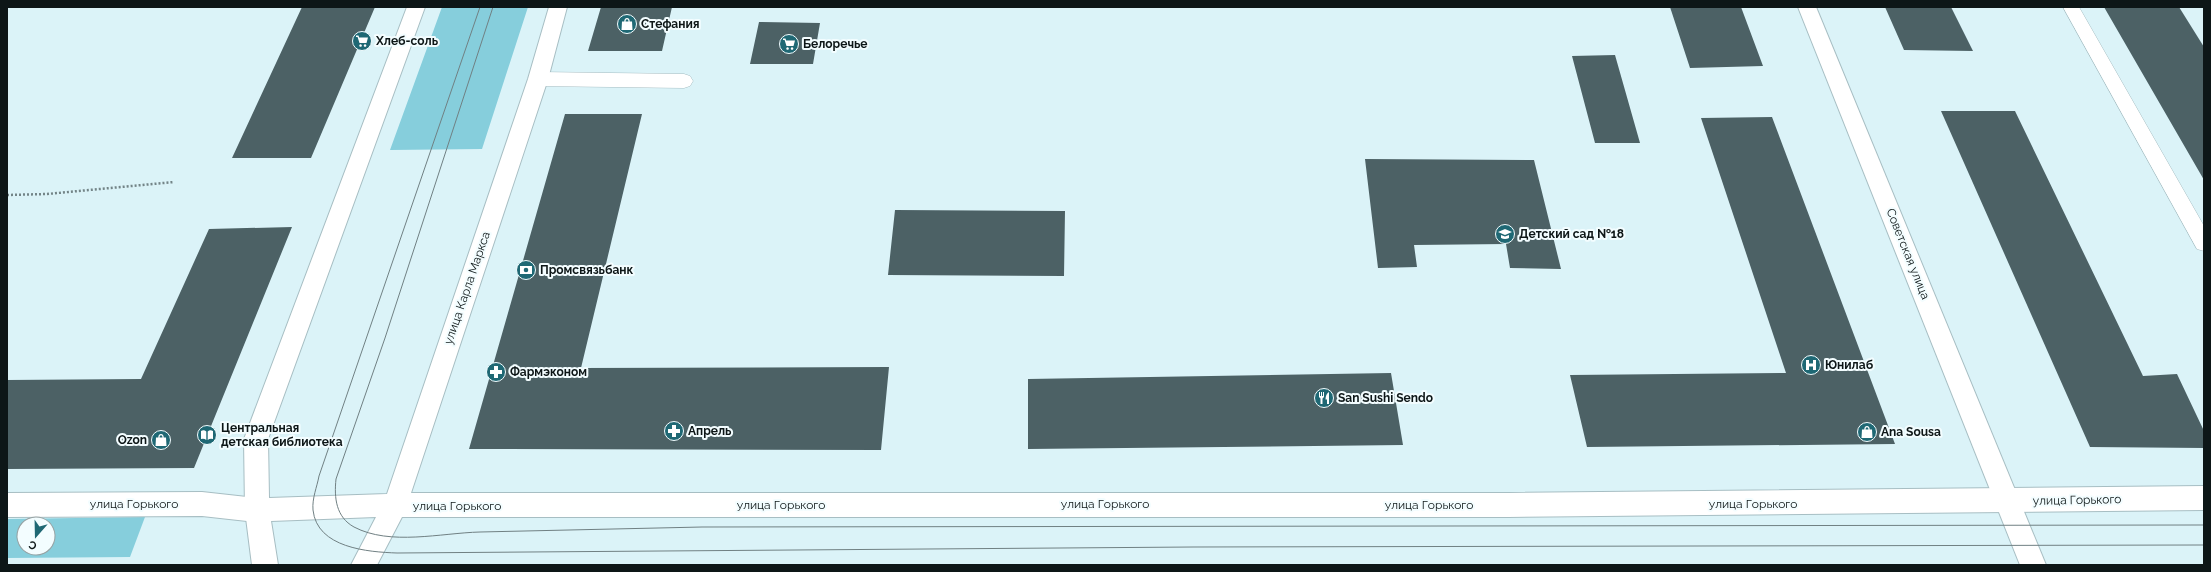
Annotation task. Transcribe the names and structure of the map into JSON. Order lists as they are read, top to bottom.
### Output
{
  "streets": {
    "main road": ["Советская улица", "улица Карла Маркса", "улица Горького"]
  },
  "crossings": [
    ["Советская улица", "улица Горького"],
    ["улица Карла Маркса", "улица Горького"]
  ],
  "places": {
    "shop": ["Стефания", "Ana Sousa", "Ozon"],
    "supermarket": ["Хлеб-соль", "Белоречье"],
    "school or university": ["Детский сад №18"],
    "bank": ["Промсвязьбанк"],
    "hospital": ["Юнилаб"],
    "pharmacy": ["Фармэконом", "Апрель"],
    "restaurant": ["San Sushi Sendo"],
    "library": ["Центральная детская библиотека"]
  },
  "north": "bottom"
}
